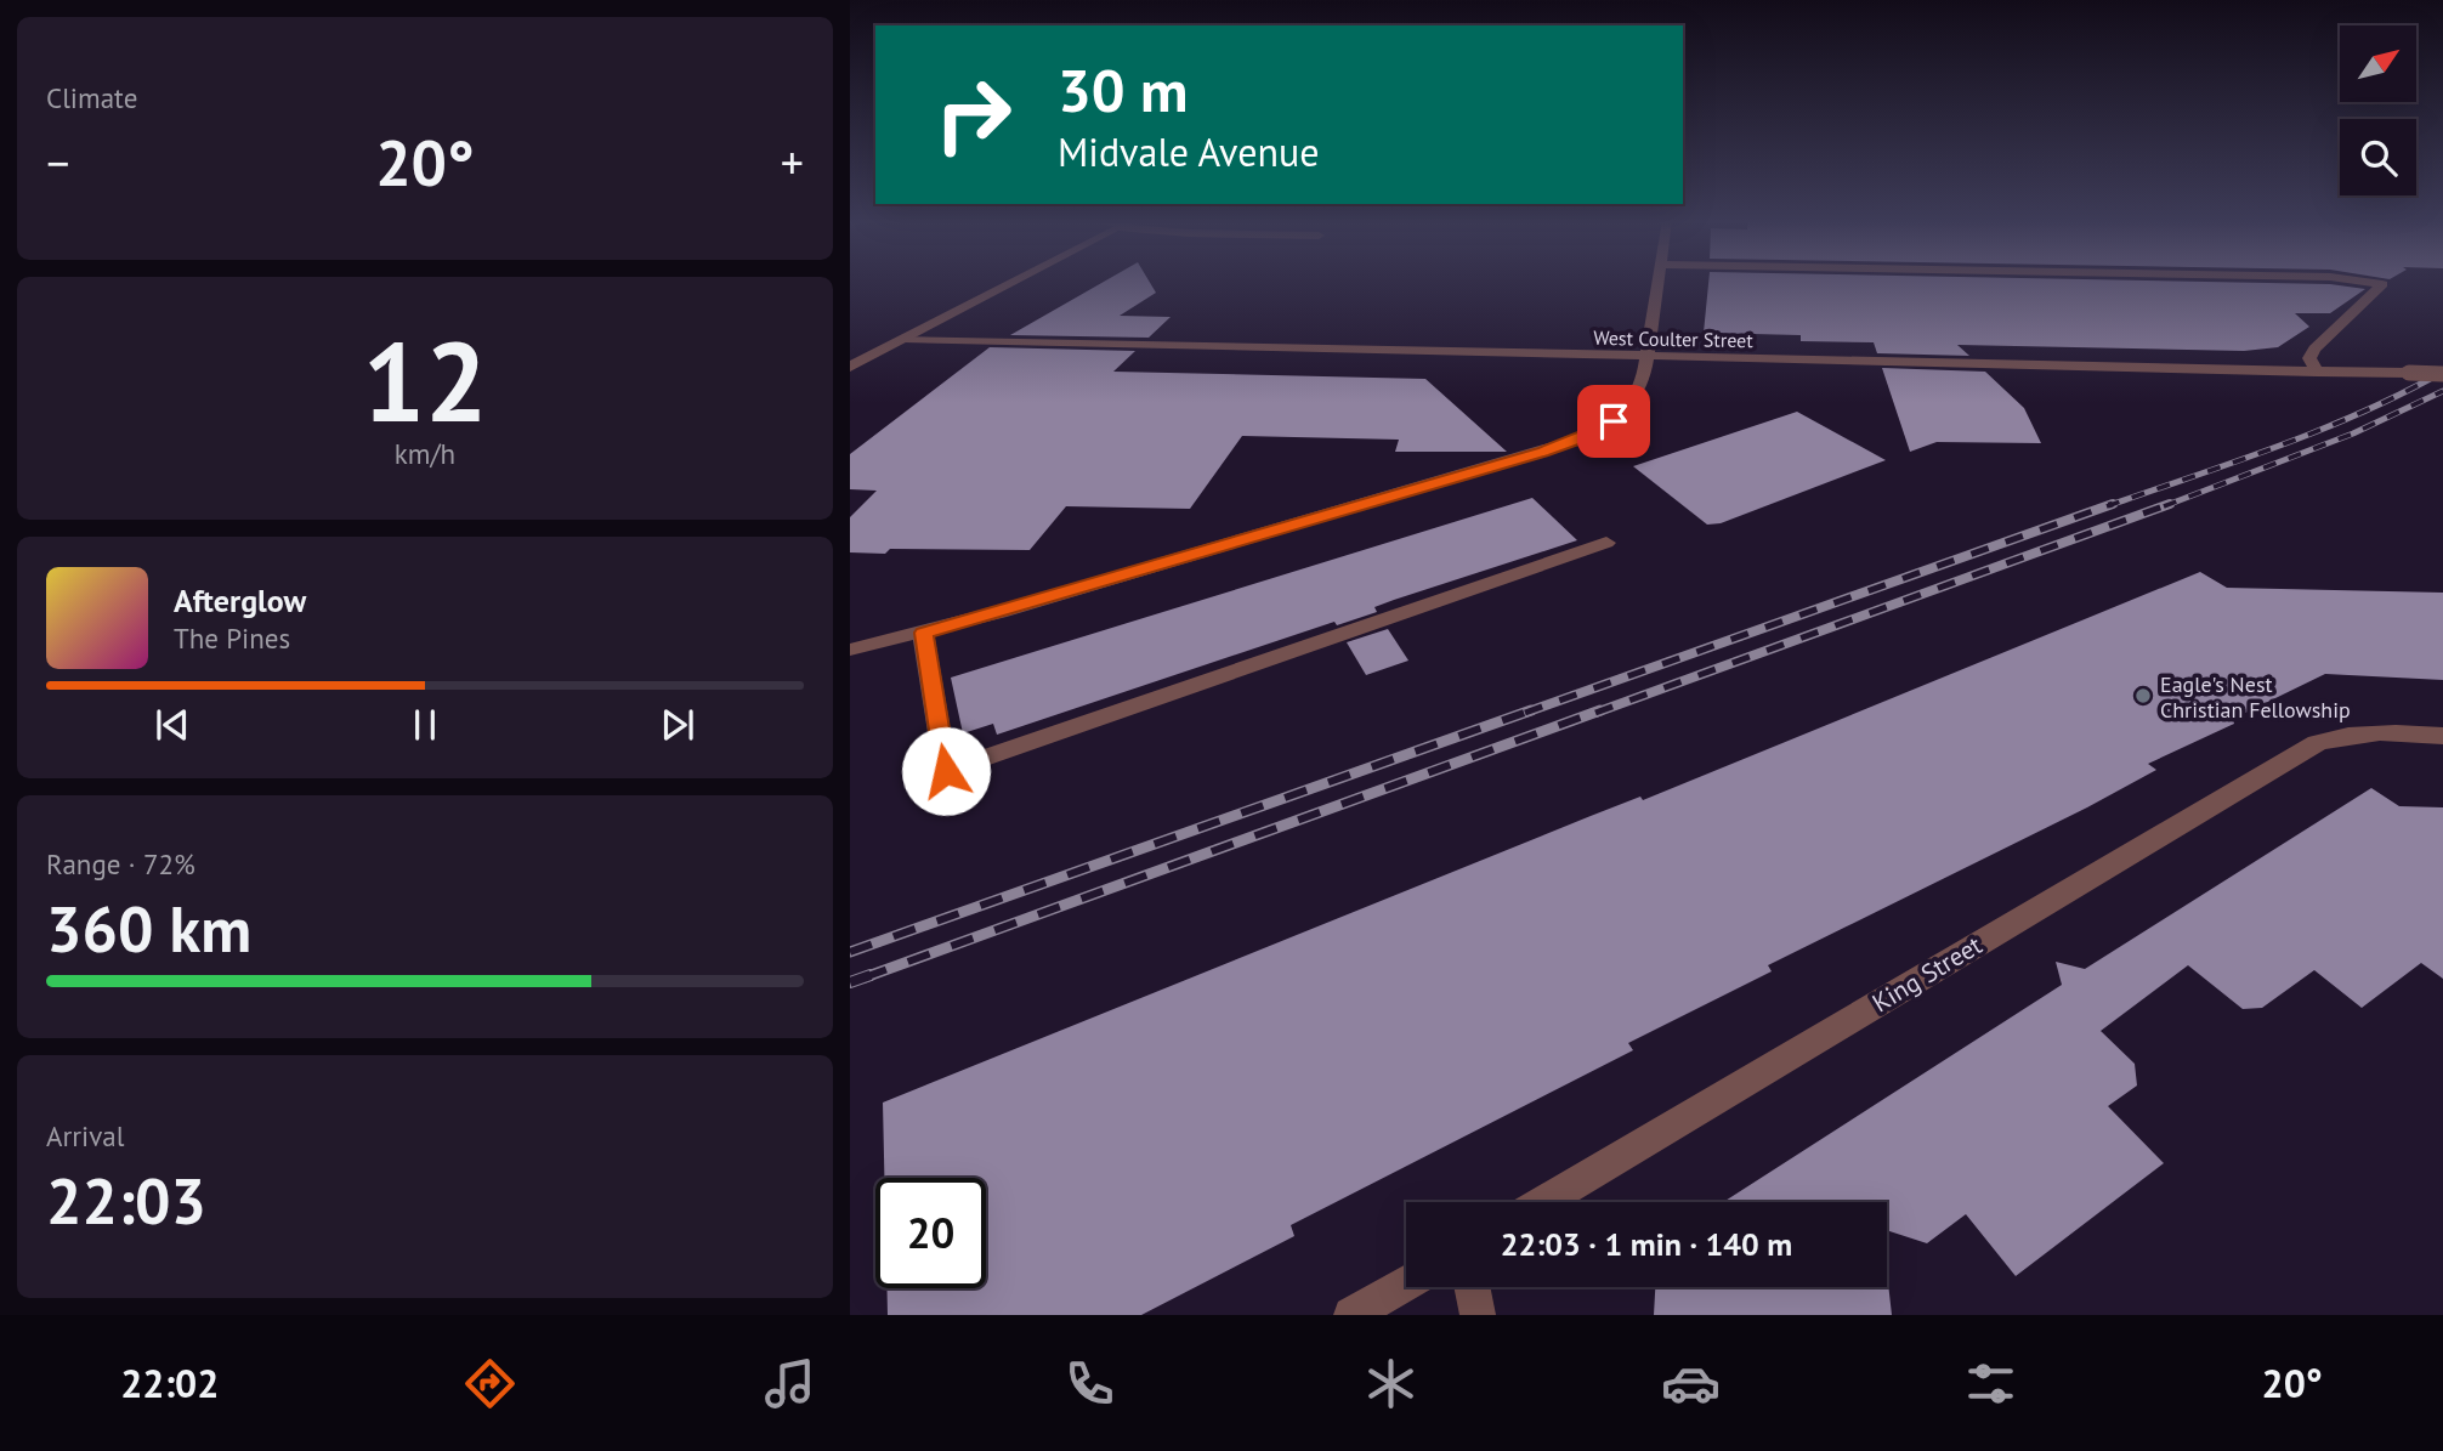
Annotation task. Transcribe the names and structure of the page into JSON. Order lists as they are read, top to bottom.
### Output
{
  "streets": {
    "street": ["West Coulter Street", "King Street"]
  },
  "places": ["Eagle's Nest Christian Fellowship"],
  "north": "top right",
  "page": {
    "tile": [
      "Climate",
      ["12", "km/h"],
      ["Range · 72%", "360 km"],
      ["Arrival", "22:03"]
    ],
    "turn": ["30 m", "Midvale Avenue"],
    "heat": ["−", "20°", "+"],
    "song": ["Afterglow", "The Pines"],
    "limit": "20",
    "trip": "22:03 · 1 min · 140 m",
    "tabs": ["22:02", "20°"]
  }
}
